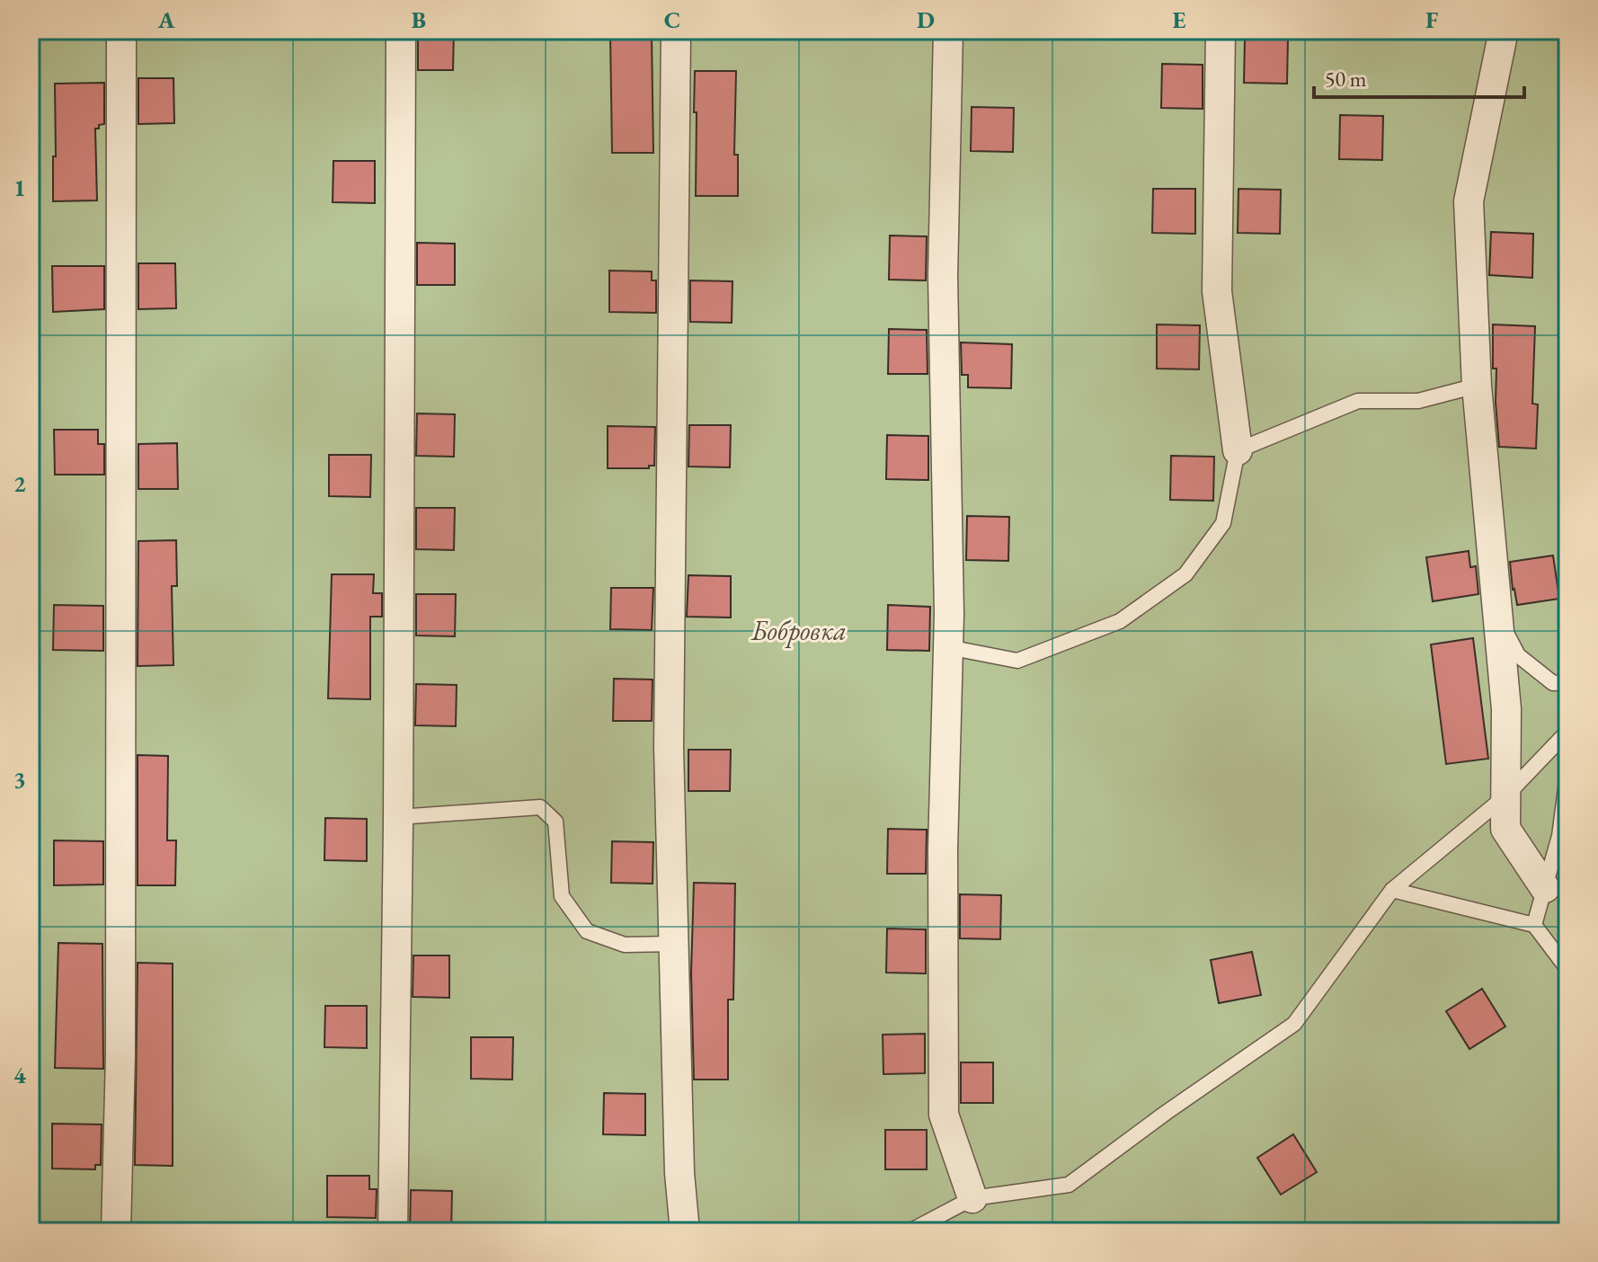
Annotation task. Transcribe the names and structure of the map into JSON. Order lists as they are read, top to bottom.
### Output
{
  "parks": ["Бобровка"],
  "scale_bar": "50 m",
  "grid": {
    "columns": [
      "A",
      "B",
      "C",
      "D",
      "E",
      "F"
    ],
    "rows": [
      "1",
      "2",
      "3",
      "4"
    ]
  }
}
